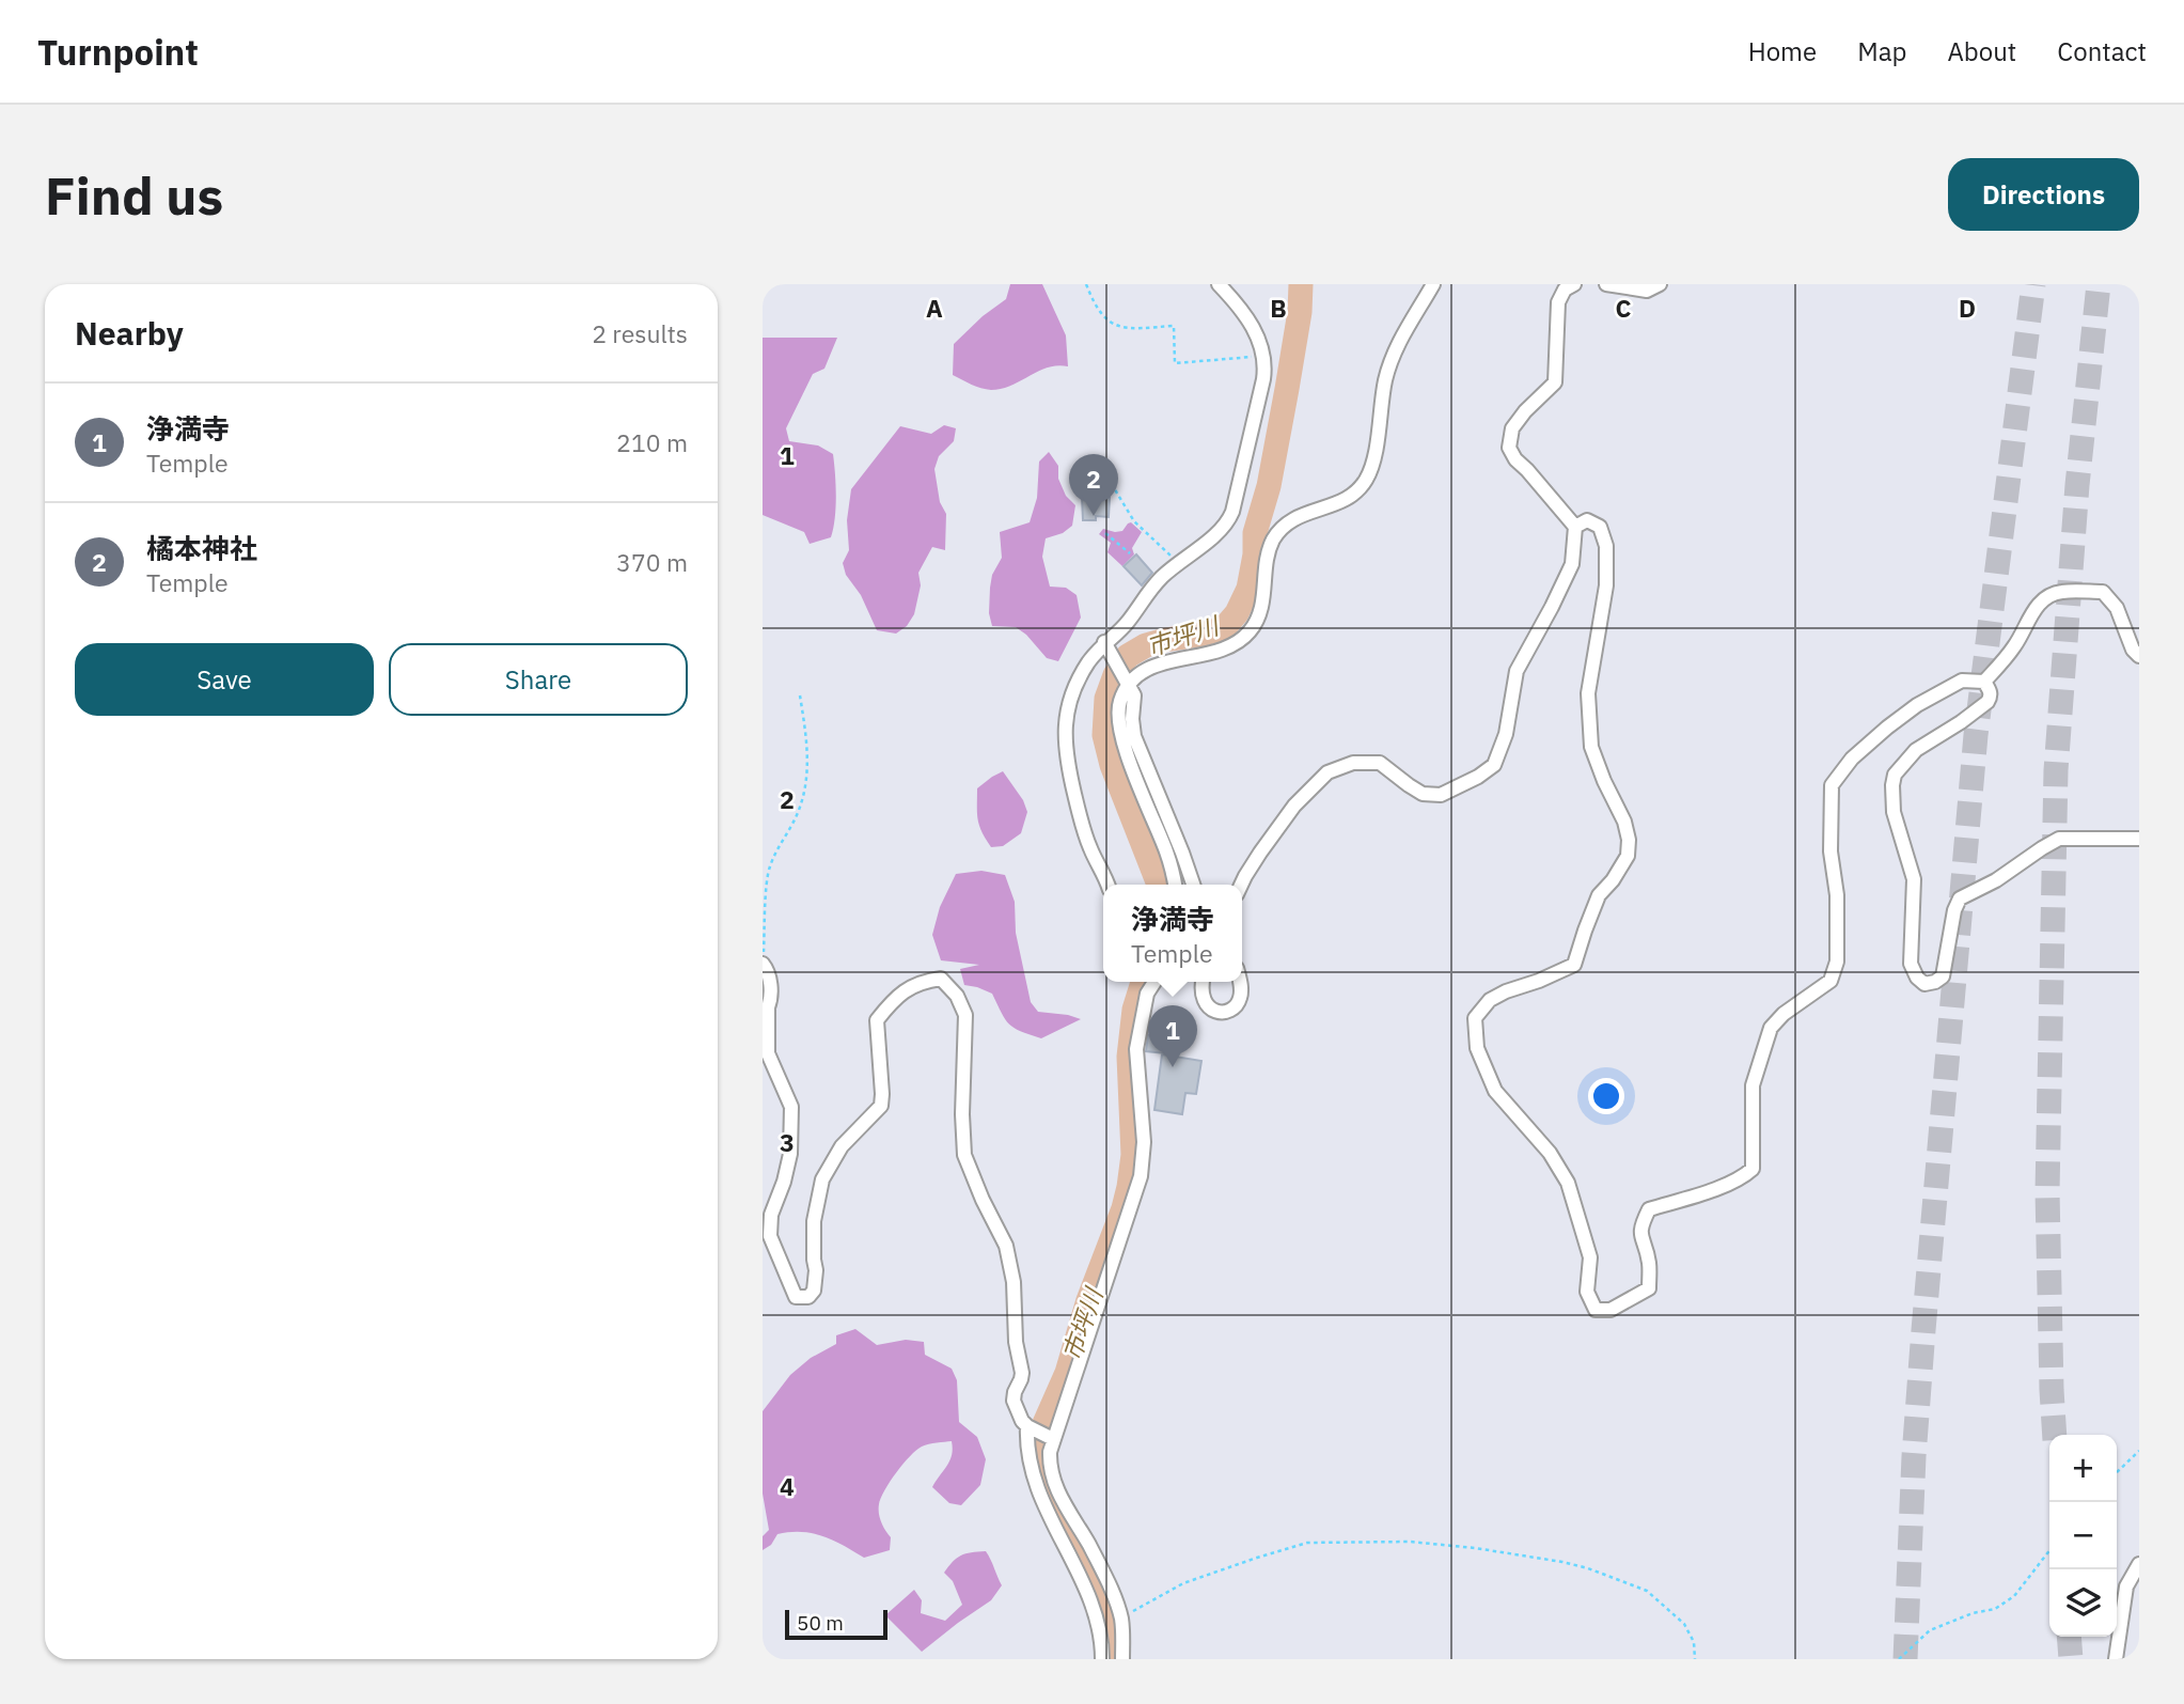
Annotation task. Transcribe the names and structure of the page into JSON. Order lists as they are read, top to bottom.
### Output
{
  "water": ["市坪川"],
  "scale_bar": "50 m",
  "page": {
    "header": "Turnpoint",
    "nav": [
      "Home",
      "Map",
      "About",
      "Contact"
    ],
    "buttons": [
      "Directions",
      ["Save", "Share"]
    ],
    "title": "Find us",
    "heading": ["Nearby", "2 results"],
    "list": [
      {
        "mark": "1",
        "name": "浄満寺",
        "note": "Temple",
        "value": "210 m"
      },
      {
        "mark": "2",
        "name": "橘本神社",
        "note": "Temple",
        "value": "370 m"
      }
    ],
    "pins": ["2", "1"],
    "popup": ["浄満寺", "Temple"],
    "map_buttons": ["+", "−"],
    "scale": "50 m"
  },
  "grid": {
    "columns": [
      "A",
      "B",
      "C",
      "D"
    ],
    "rows": [
      "1",
      "2",
      "3",
      "4"
    ]
  }
}
